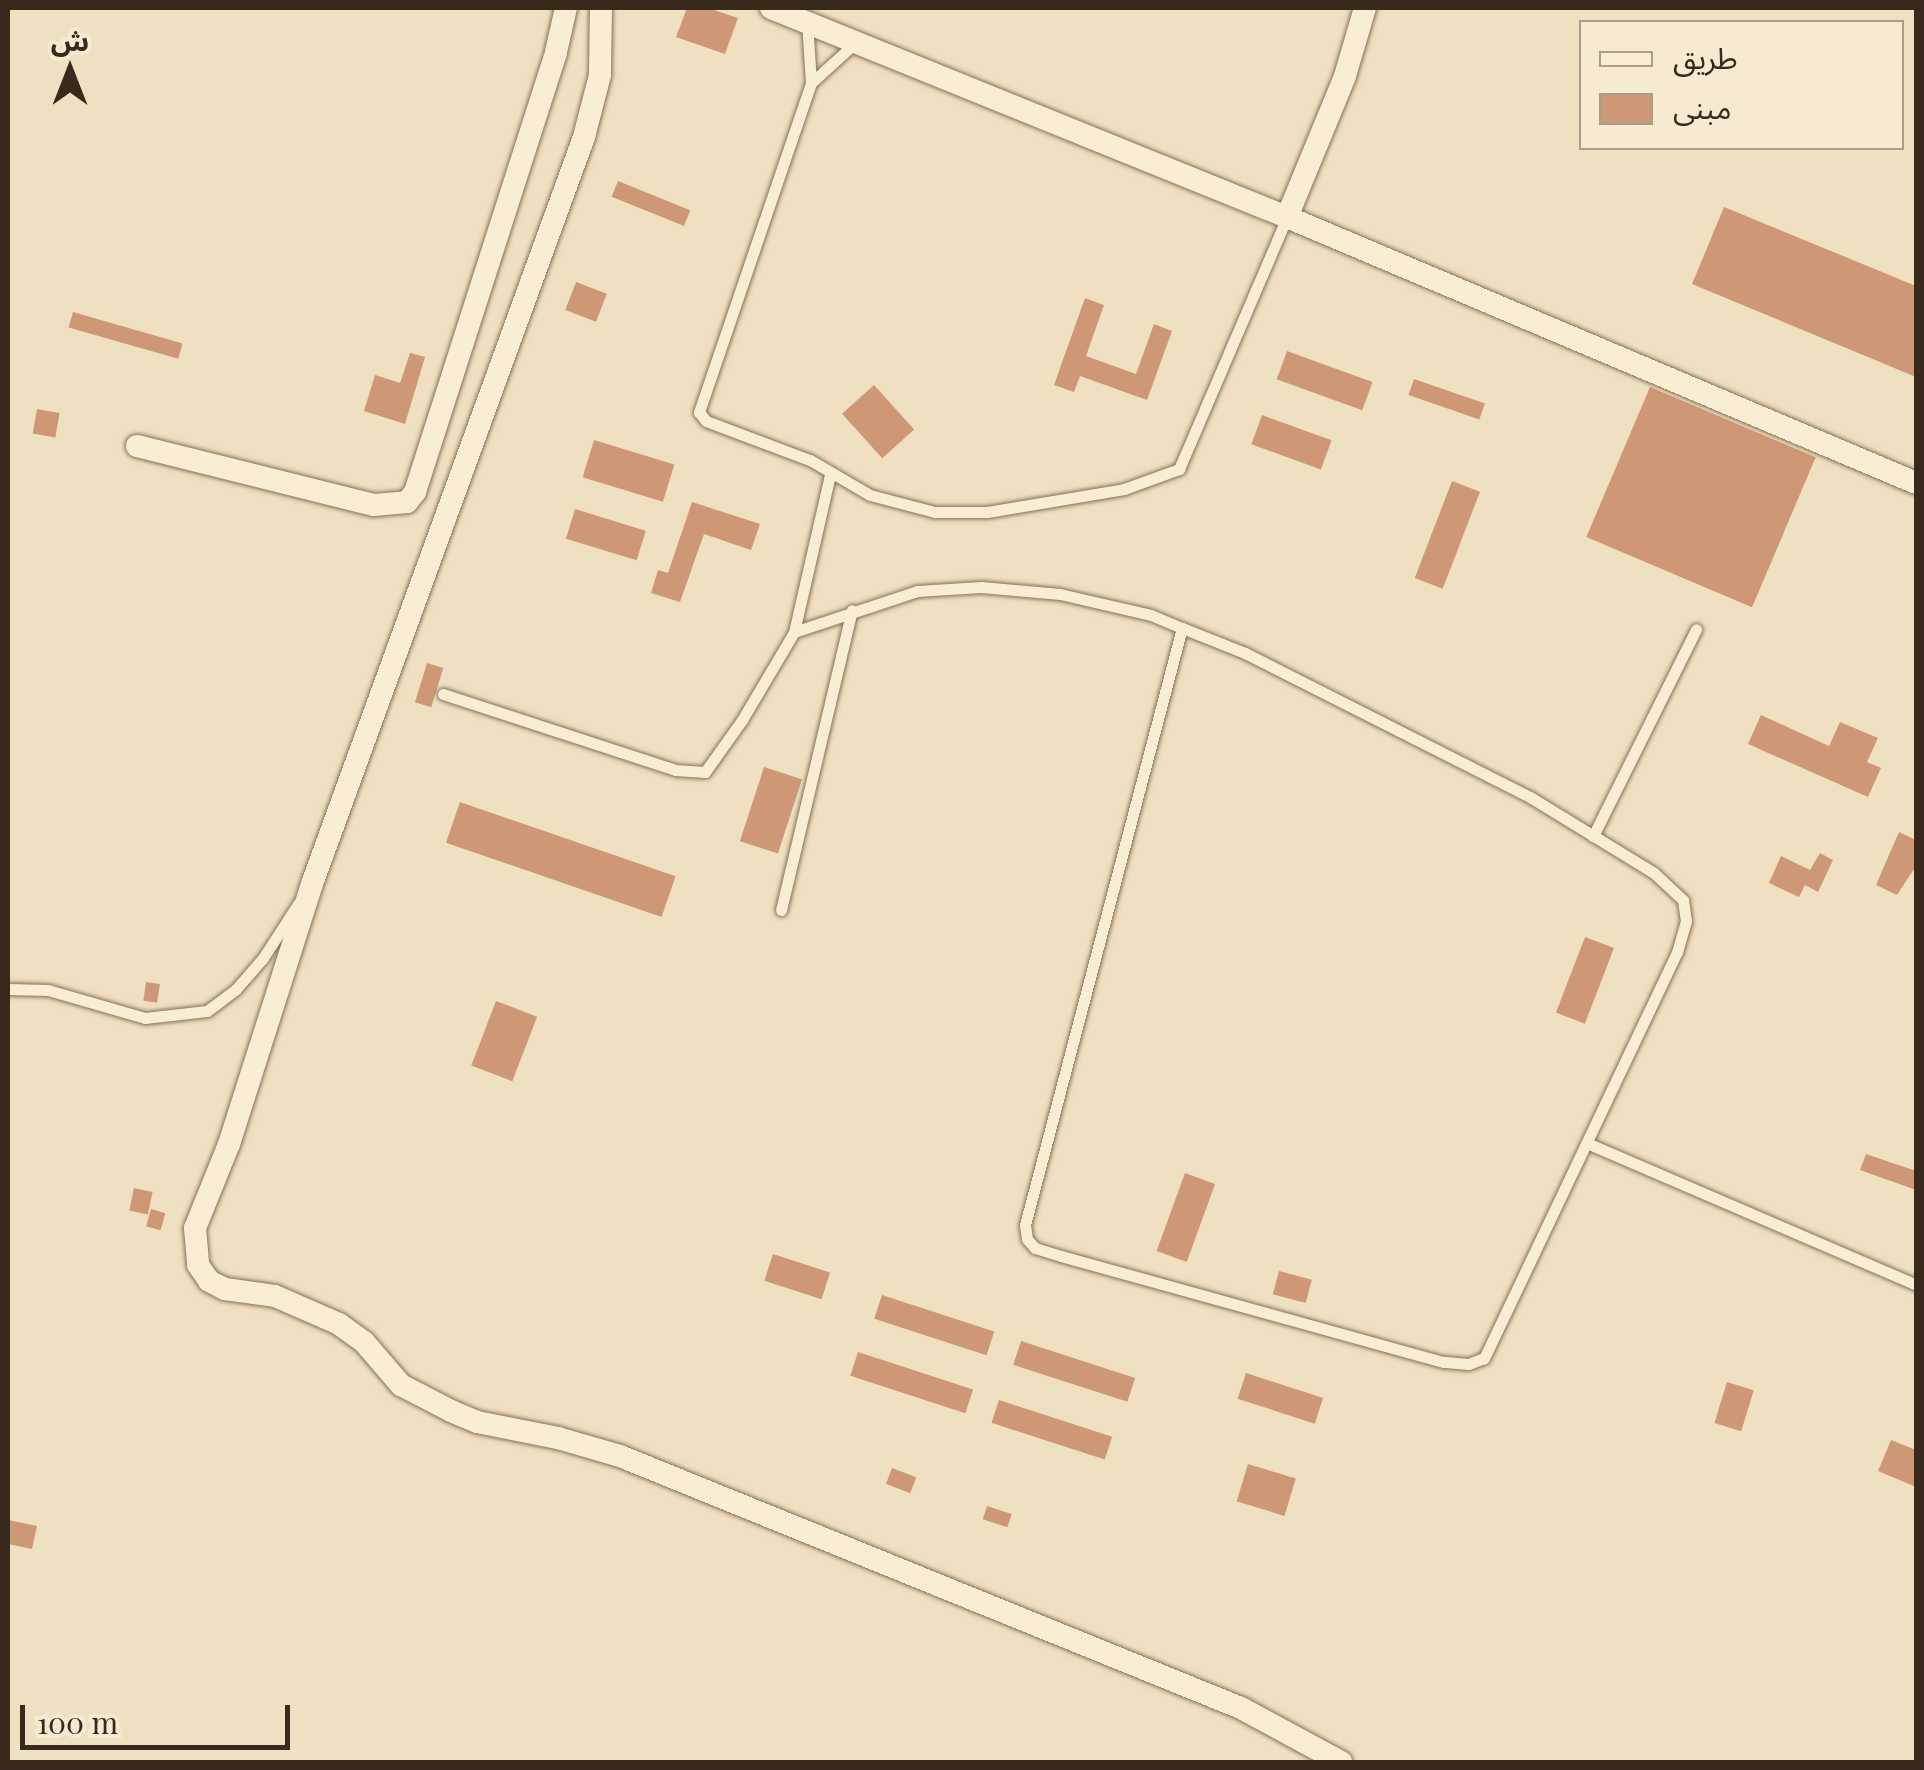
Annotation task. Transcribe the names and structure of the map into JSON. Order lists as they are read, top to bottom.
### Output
{
  "legend": ["طريق", "مبنى"],
  "scale_bar": "100 m",
  "north": "top"
}
